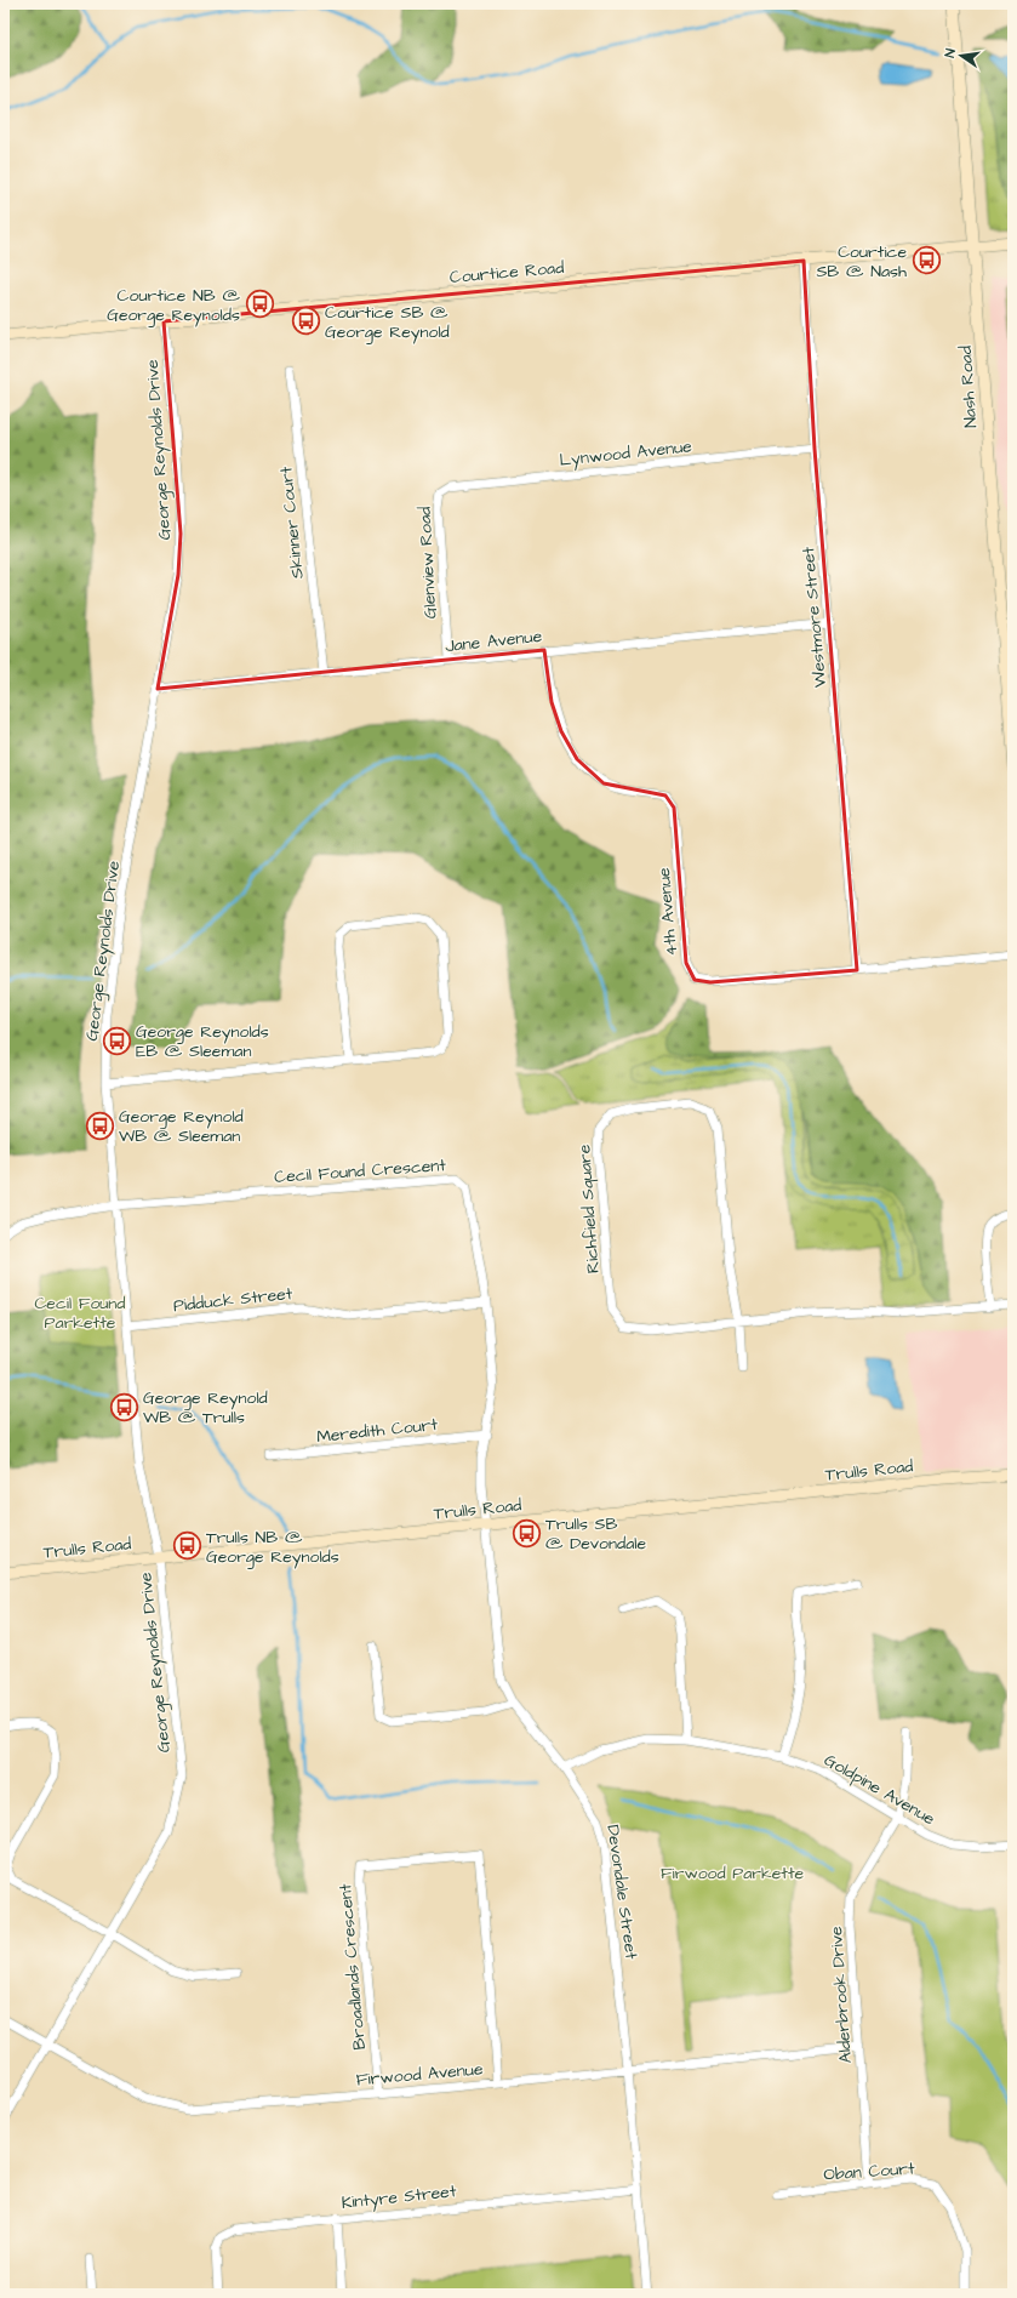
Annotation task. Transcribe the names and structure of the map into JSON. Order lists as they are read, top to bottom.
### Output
{
  "streets": {
    "street": [
      "Courtice Road",
      "Nash Road",
      "George Reynolds Drive",
      "Lynwood Avenue",
      "Skinner Court",
      "Glenview Road",
      "Westmore Street",
      "Jane Avenue",
      "4th Avenue",
      "Cecil Found Crescent",
      "Richfield Square",
      "Pidduck Street",
      "Meredith Court",
      "Trulls Road",
      "Goldpine Avenue",
      "Devondale Street",
      "Broadlands Crescent",
      "Alderbrook Drive",
      "Firwood Avenue",
      "Oban Court",
      "Kintyre Street"
    ]
  },
  "crossings": [
    ["Courtice Road", "Nash Road"],
    ["Courtice Road", "George Reynolds Drive"],
    ["Courtice Road", "Westmore Street"],
    ["George Reynolds Drive", "Jane Avenue"],
    ["George Reynolds Drive", "Cecil Found Crescent"],
    ["George Reynolds Drive", "Pidduck Street"],
    ["George Reynolds Drive", "Trulls Road"],
    ["George Reynolds Drive", "Firwood Avenue"],
    ["Lynwood Avenue", "Glenview Road"],
    ["Lynwood Avenue", "Westmore Street"],
    ["Skinner Court", "Jane Avenue"],
    ["Glenview Road", "Jane Avenue"],
    ["Westmore Street", "Jane Avenue"],
    ["Westmore Street", "4th Avenue"],
    ["Jane Avenue", "4th Avenue"],
    ["Cecil Found Crescent", "Pidduck Street"],
    ["Cecil Found Crescent", "Meredith Court"],
    ["Cecil Found Crescent", "Trulls Road"],
    ["Cecil Found Crescent", "Devondale Street"],
    ["Trulls Road", "Devondale Street"],
    ["Goldpine Avenue", "Devondale Street"],
    ["Goldpine Avenue", "Alderbrook Drive"],
    ["Devondale Street", "Firwood Avenue"],
    ["Devondale Street", "Kintyre Street"],
    ["Broadlands Crescent", "Firwood Avenue"],
    ["Alderbrook Drive", "Firwood Avenue"],
    ["Alderbrook Drive", "Oban Court"]
  ],
  "parks": ["Cecil Found Parkette", "Firwood Parkette"],
  "places": {
    "bus stop": [
      "Courtice SB @ Nash",
      "Courtice NB @ George Reynolds",
      "Courtice SB @ George Reynold",
      "George Reynolds EB @ Sleeman",
      "George Reynold WB @ Sleeman",
      "George Reynold WB @ Trulls",
      "Trulls SB @ Devondale",
      "Trulls NB @ George Reynolds"
    ]
  },
  "north": "left"
}
